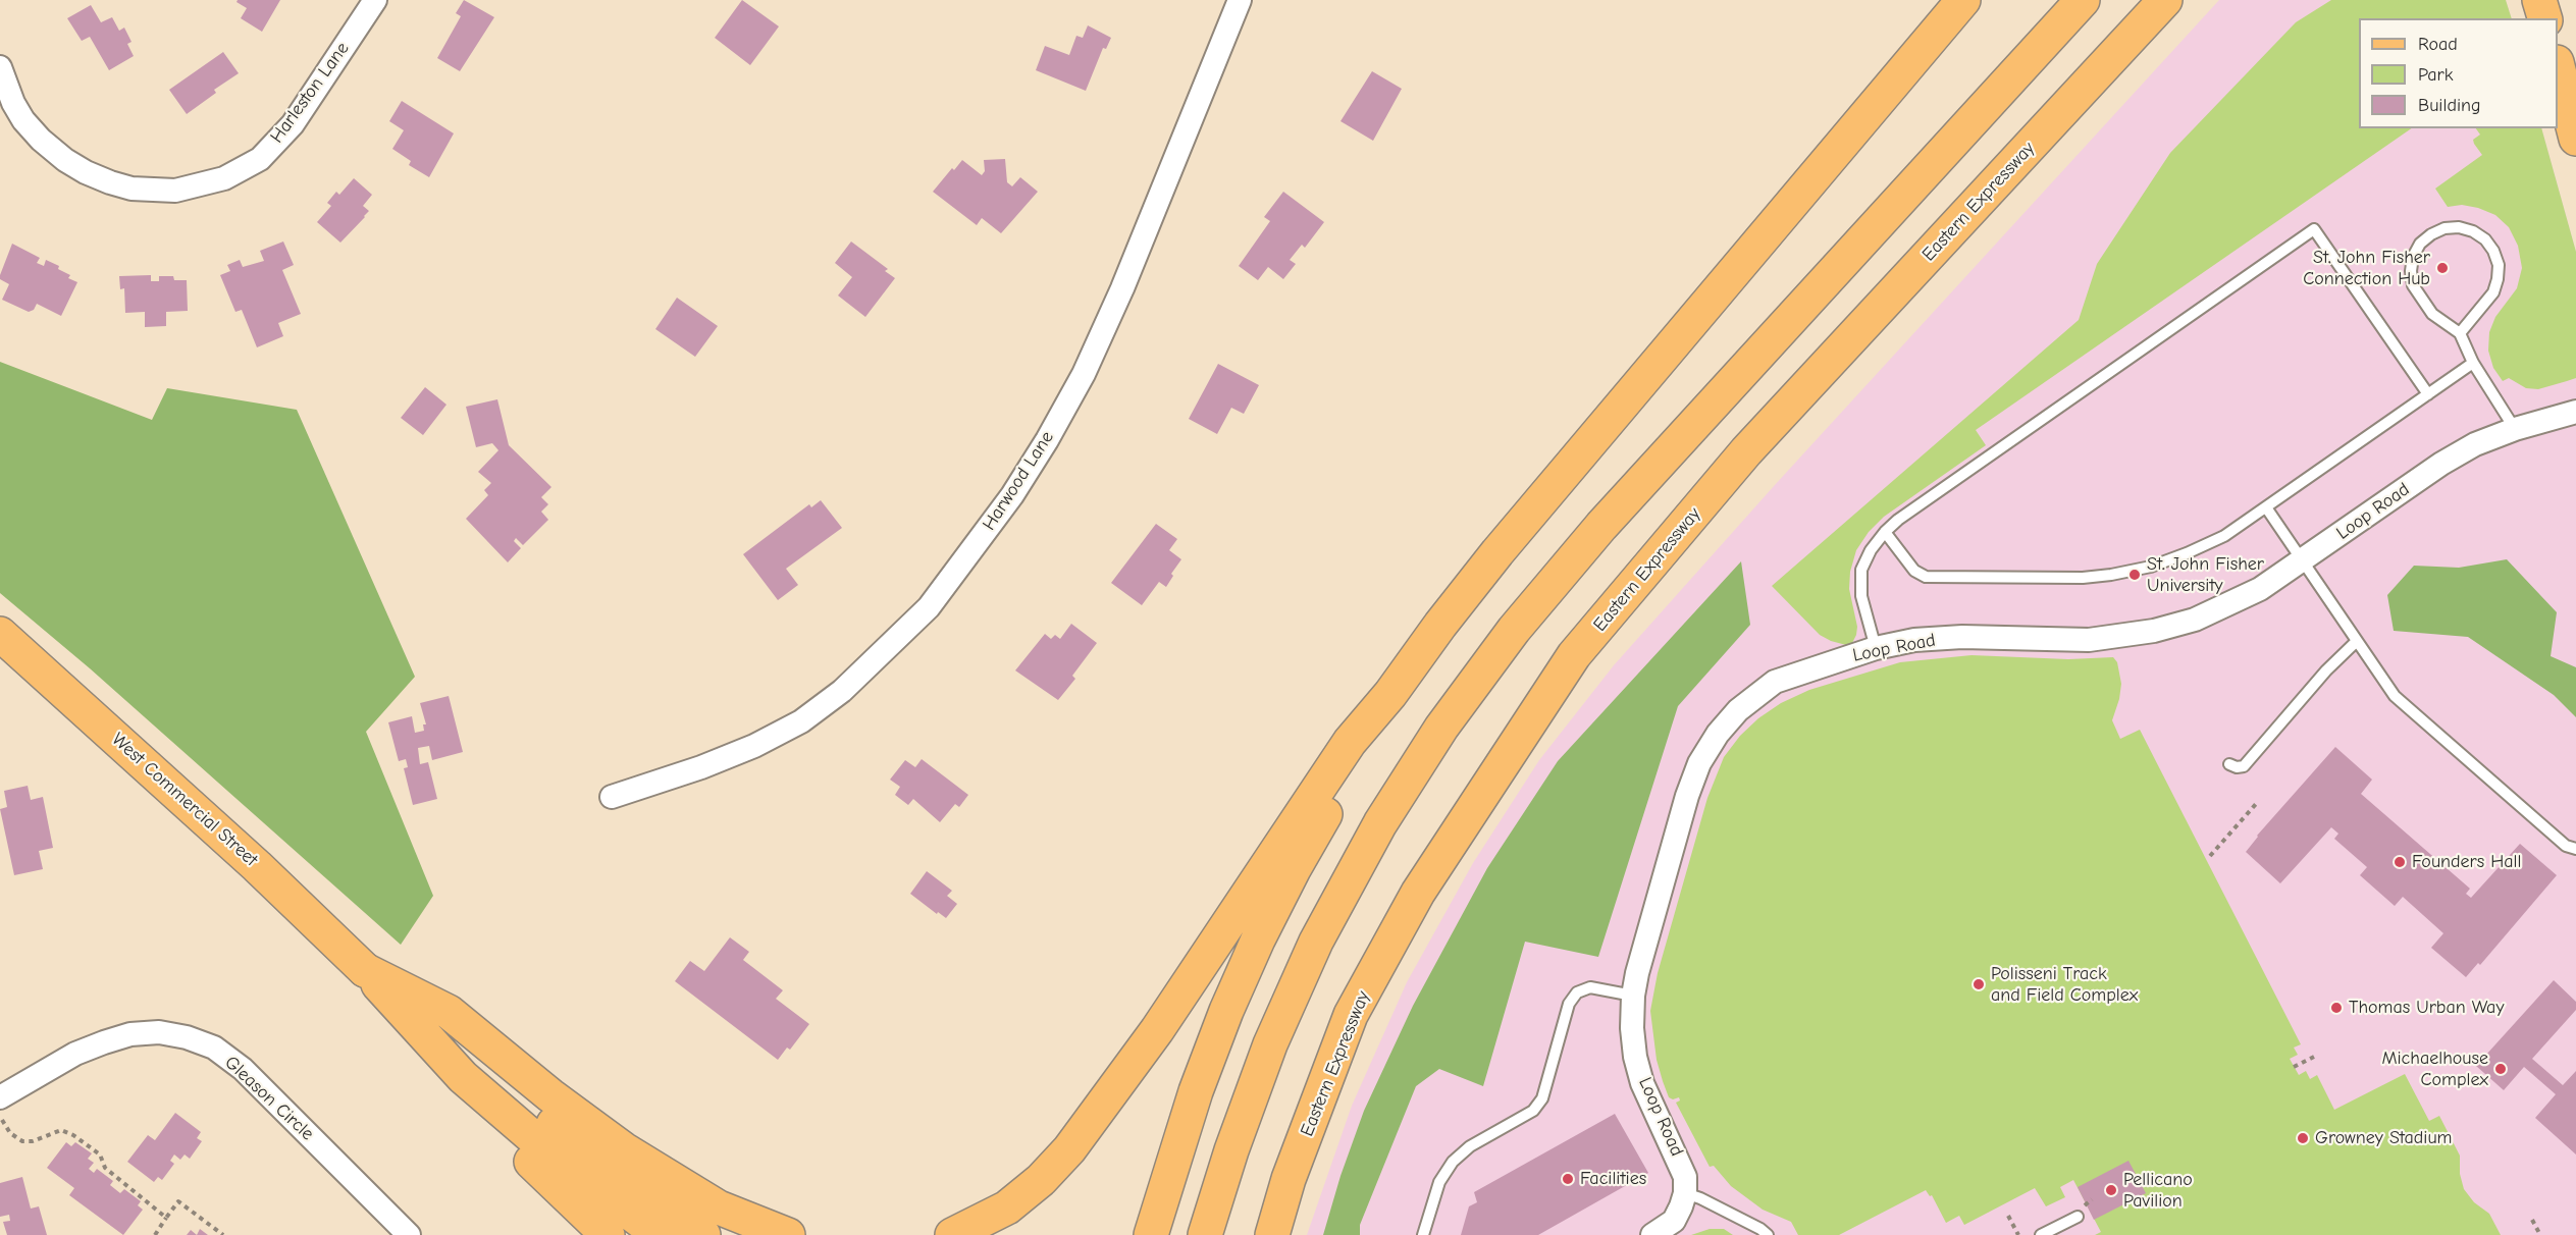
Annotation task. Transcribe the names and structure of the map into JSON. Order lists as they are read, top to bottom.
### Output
{
  "streets": {
    "main road": ["Eastern Expressway", "West Commercial Street"],
    "street": [
      "Harleston Lane",
      "Harwood Lane",
      "Loop Road",
      "Gleason Circle"
    ]
  },
  "places": [
    "St. John Fisher Connection Hub",
    "St. John Fisher University",
    "Founders Hall",
    "Polisseni Track and Field Complex",
    "Thomas Urban Way",
    "Michaelhouse Complex",
    "Growney Stadium",
    "Facilities",
    "Pellicano Pavilion"
  ],
  "legend": ["Road", "Park", "Building"]
}
